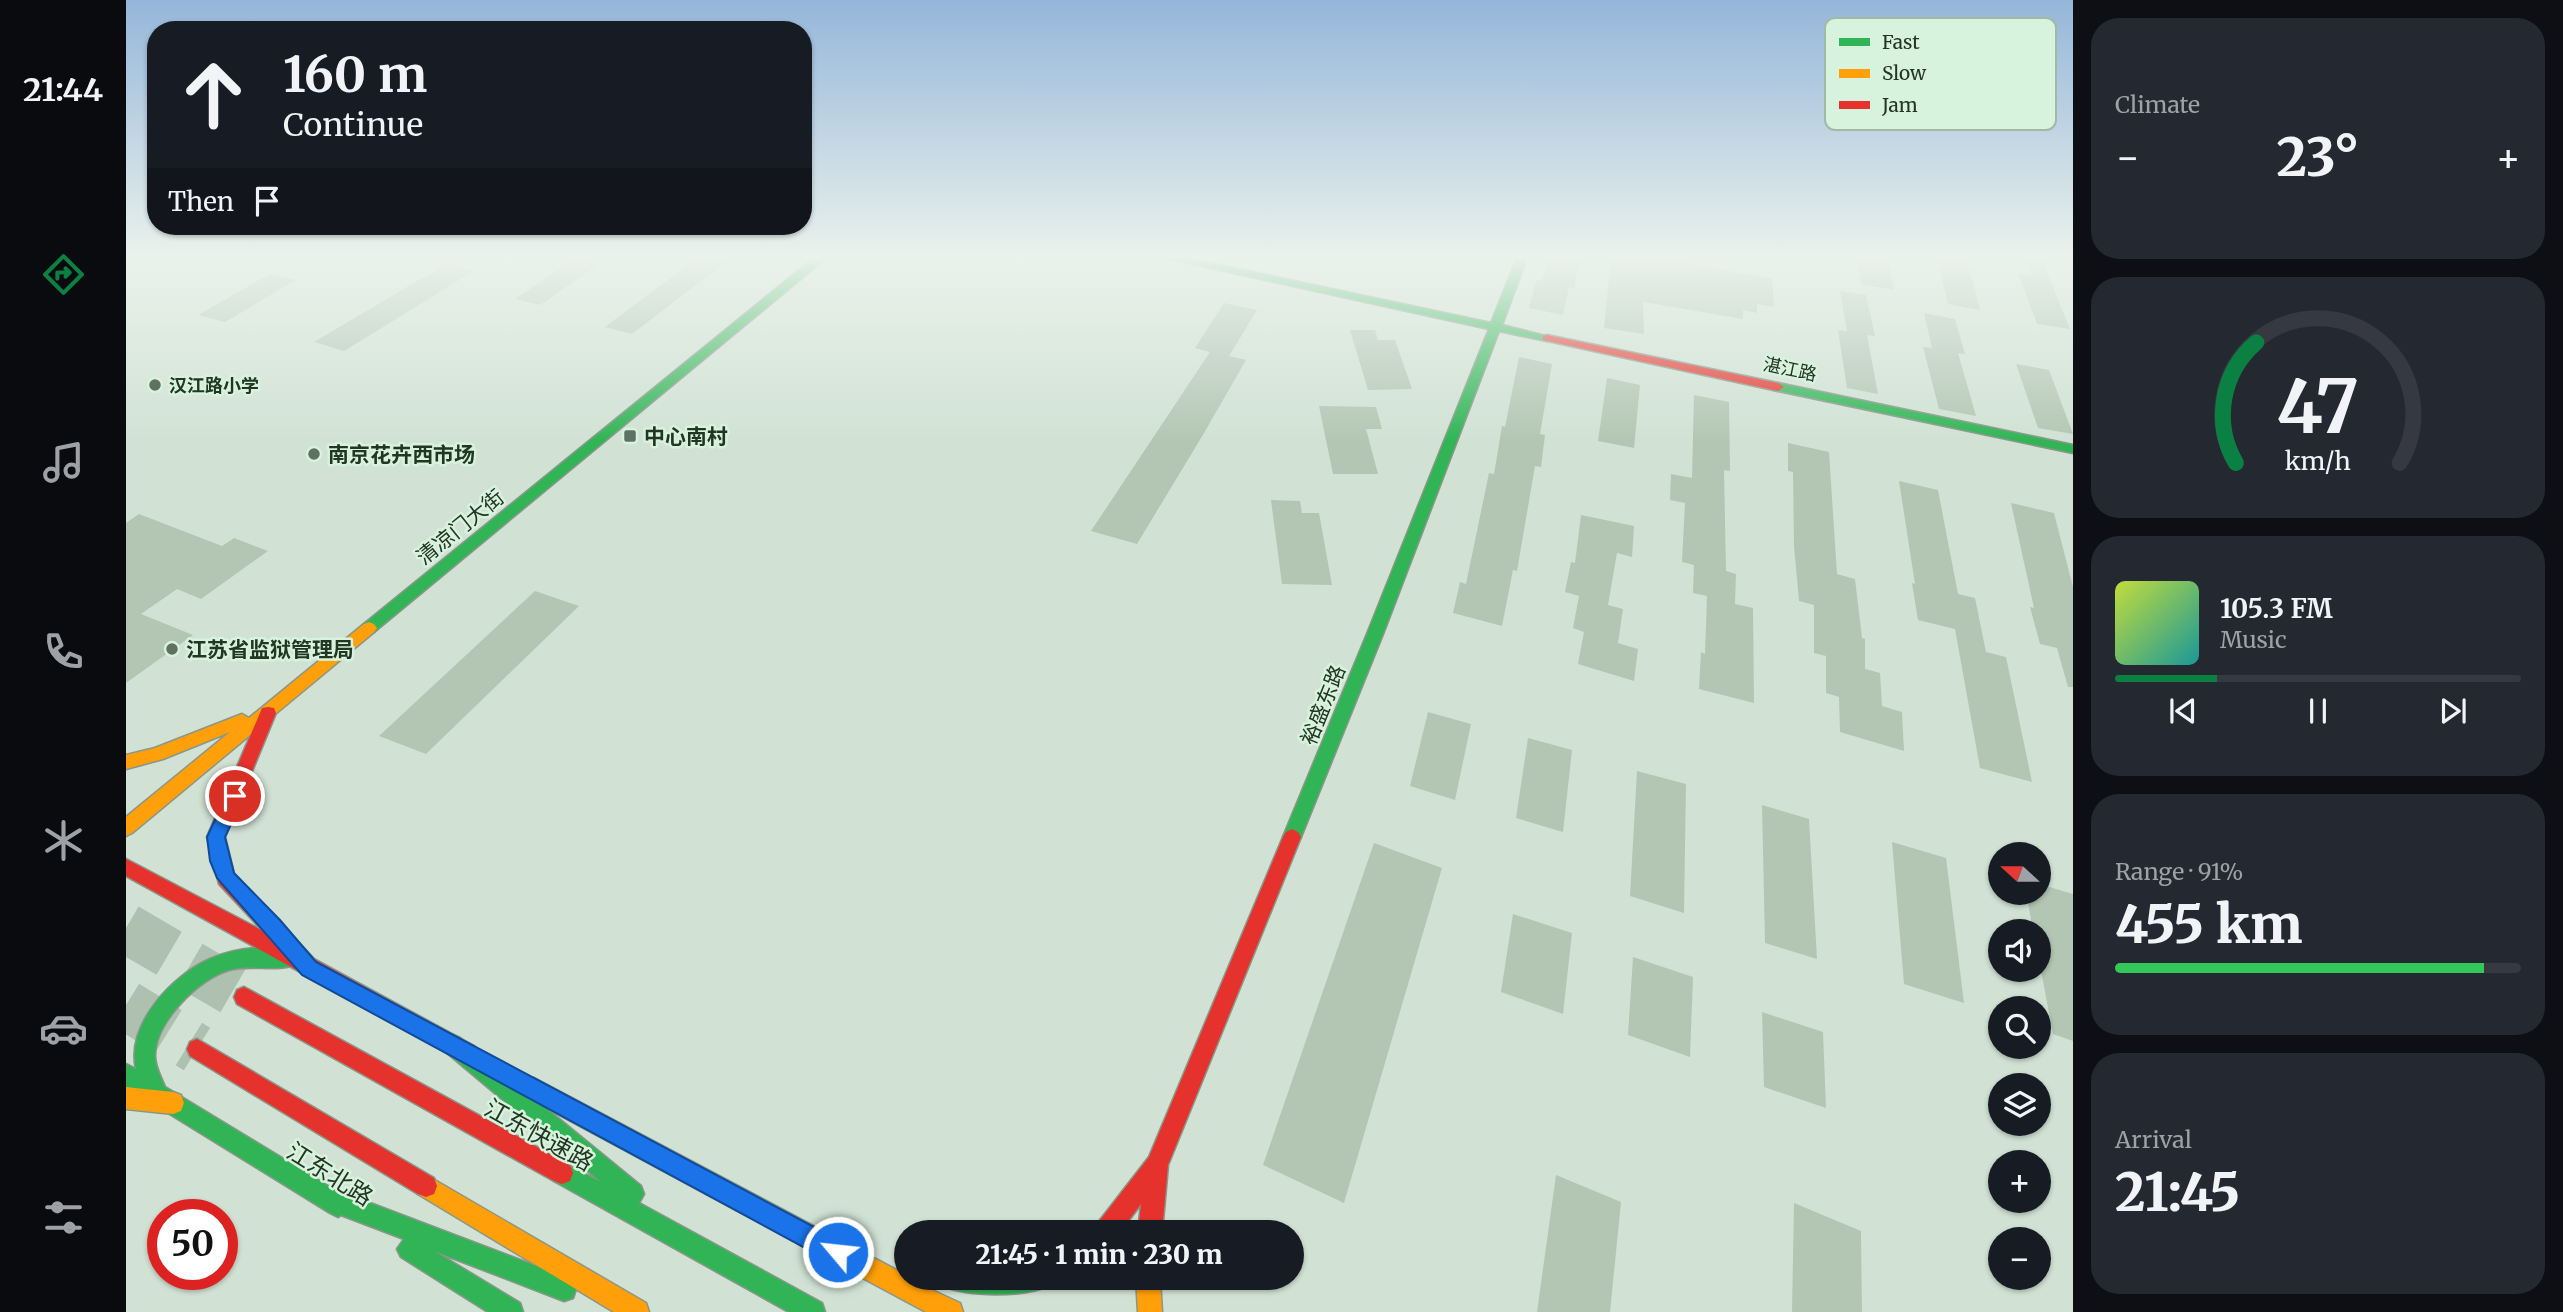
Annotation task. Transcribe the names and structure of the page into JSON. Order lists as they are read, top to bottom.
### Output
{
  "streets": {
    "main road": [
      "湛江路",
      "清凉门大街",
      "裕盛东路",
      "江东快速路",
      "江东北路"
    ]
  },
  "crossings": [
    ["湛江路", "裕盛东路"]
  ],
  "places": {
    "other": ["汉江路小学", "南京花卉西市场", "江苏省监狱管理局"],
    "transit": ["中心南村"]
  },
  "legend": ["Fast", "Slow", "Jam"],
  "north": "left",
  "page": {
    "tabs": "21:44",
    "tile": [
      "Climate",
      ["Range · 91%", "455 km"],
      ["Arrival", "21:45"]
    ],
    "turn": ["160 m", "Continue"],
    "heat": ["−", "23°", "+"],
    "then": "Then",
    "song": ["105.3 FM", "Music"],
    "map_buttons": ["+", "−"],
    "limit": "50",
    "trip": "21:45 · 1 min · 230 m",
    "gauge": ["47", "km/h"]
  }
}
